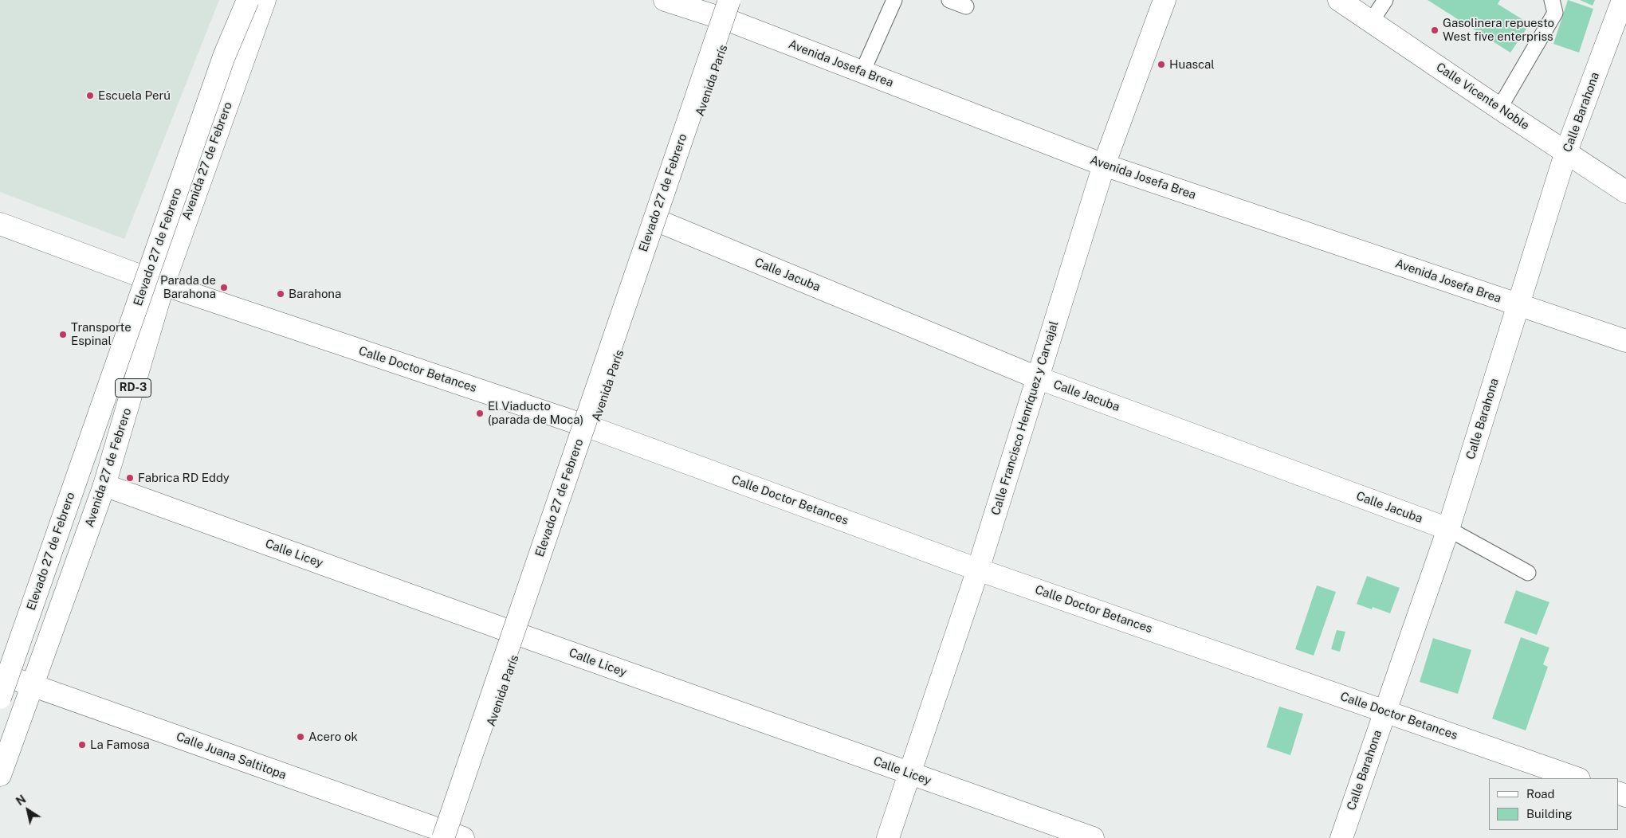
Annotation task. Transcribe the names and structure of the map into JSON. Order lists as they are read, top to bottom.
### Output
{
  "streets": {
    "main road": [
      "Avenida Josefa Brea",
      "Avenida París",
      "Calle Vicente Noble",
      "Calle Barahona",
      "Avenida 27 de Febrero",
      "Elevado 27 de Febrero",
      "Calle Jacuba",
      "Calle Doctor Betances",
      "RD-3",
      "Calle Francisco Henríquez y Carvajal",
      "Calle Licey",
      "Calle Juana Saltitopa"
    ]
  },
  "crossings": [
    ["Avenida Josefa Brea", "Avenida París"],
    ["Avenida Josefa Brea", "Calle Barahona"],
    ["Avenida Josefa Brea", "Calle Francisco Henríquez y Carvajal"],
    ["Avenida París", "Elevado 27 de Febrero"],
    ["Avenida París", "Calle Jacuba"],
    ["Avenida París", "Calle Doctor Betances"],
    ["Avenida París", "Calle Licey"],
    ["Avenida París", "Calle Juana Saltitopa"],
    ["Calle Vicente Noble", "Calle Barahona"],
    ["Calle Barahona", "Calle Jacuba"],
    ["Calle Barahona", "Calle Doctor Betances"],
    ["Avenida 27 de Febrero", "Calle Doctor Betances"],
    ["Avenida 27 de Febrero", "Calle Licey"],
    ["Avenida 27 de Febrero", "Calle Juana Saltitopa"],
    ["Elevado 27 de Febrero", "Calle Juana Saltitopa"],
    ["Calle Jacuba", "Calle Francisco Henríquez y Carvajal"],
    ["Calle Doctor Betances", "Calle Francisco Henríquez y Carvajal"],
    ["Calle Francisco Henríquez y Carvajal", "Calle Licey"]
  ],
  "places": [
    "Gasolinera repuesto West five enterpriss",
    "Huascal",
    "Escuela Perú",
    "Parada de Barahona",
    "Barahona",
    "Transporte Espinal",
    "El Viaducto (parada de Moca)",
    "Fabrica RD Eddy",
    "Acero ok",
    "La Famosa"
  ],
  "legend": ["Road", "Building"],
  "north": "top left"
}
